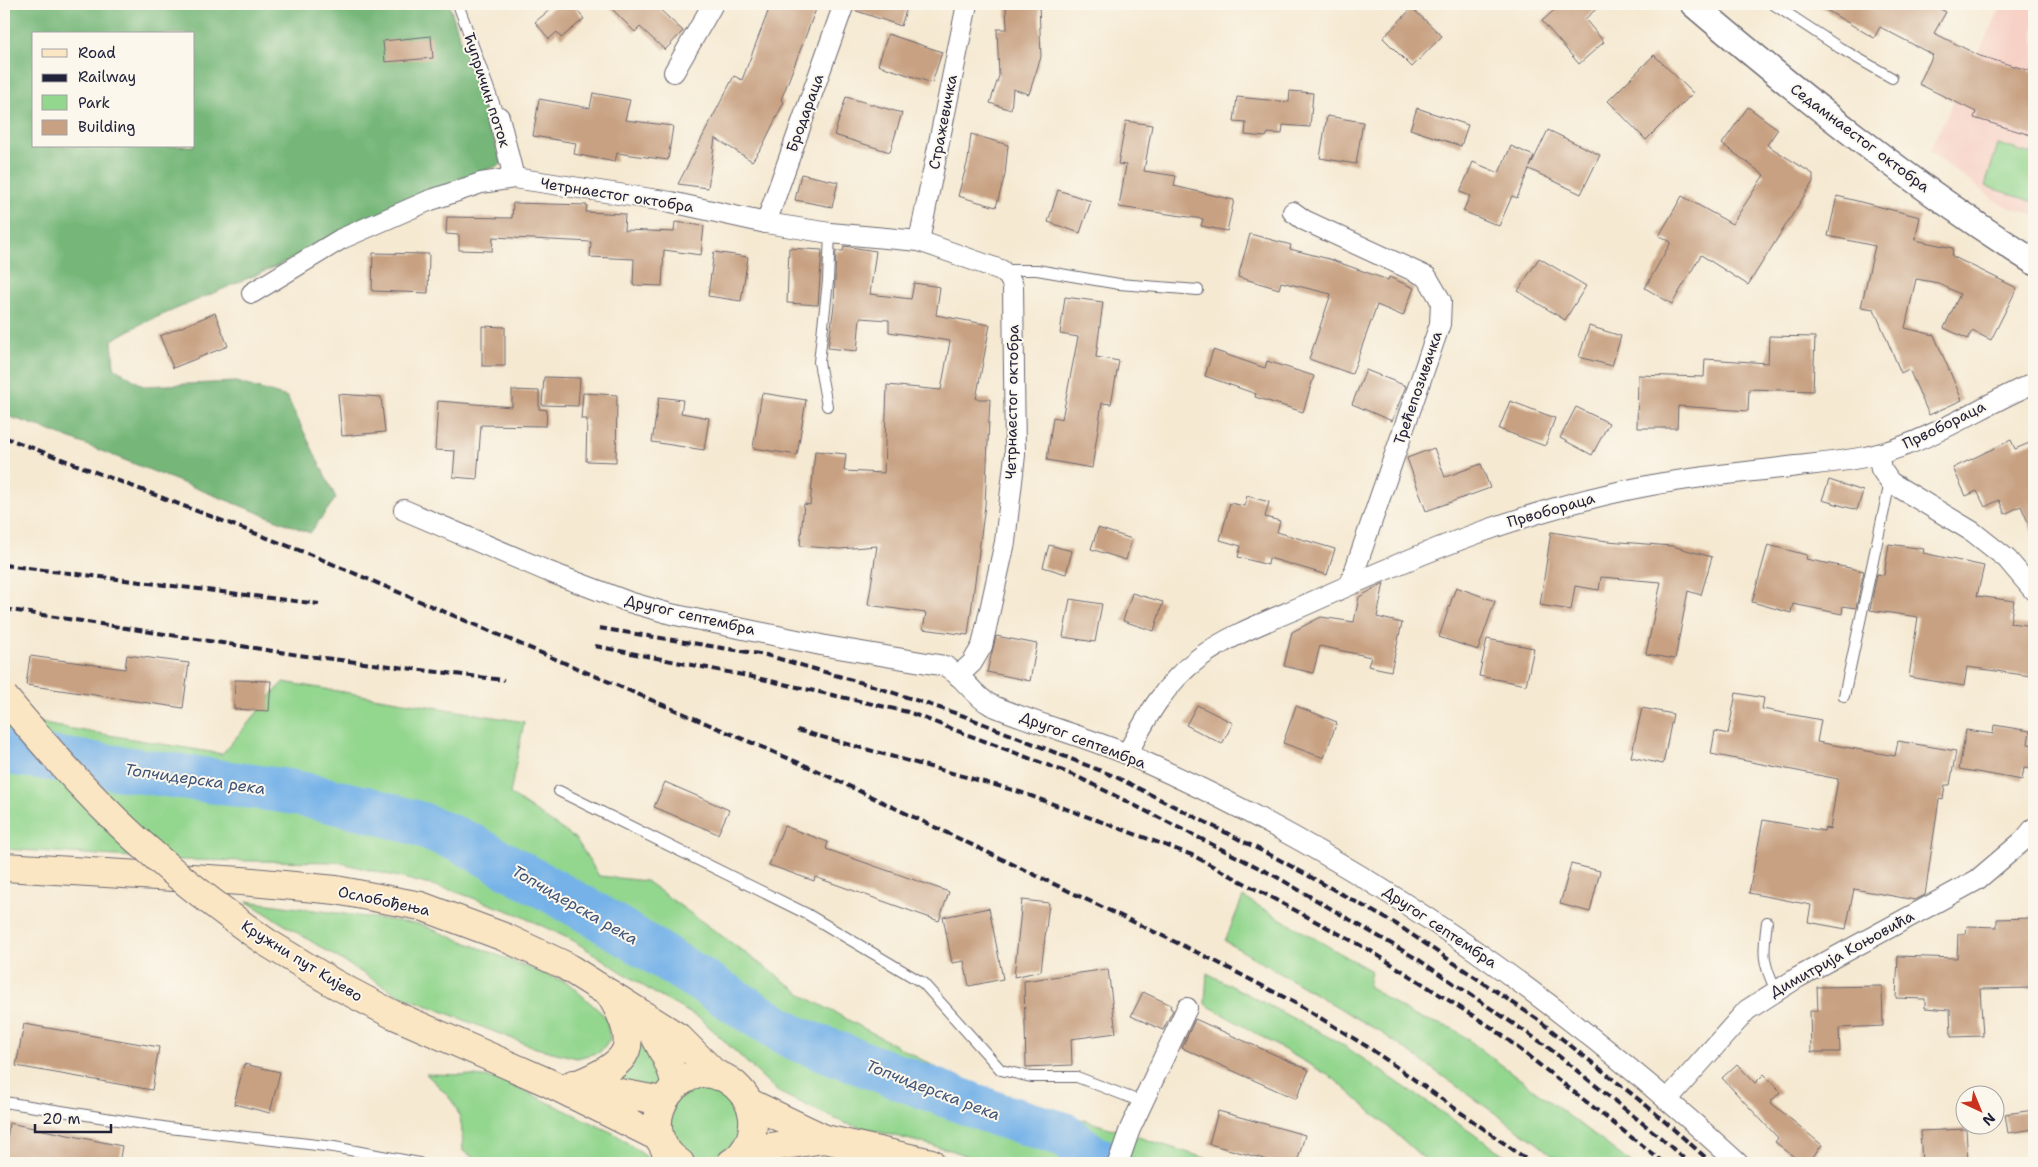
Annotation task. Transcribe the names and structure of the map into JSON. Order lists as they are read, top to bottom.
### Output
{
  "streets": {
    "main road": ["Ослобођења", "Кружни пут Кијево"],
    "street": [
      "Ћупричин поток",
      "Бродараца",
      "Стражевичка",
      "Седамнаестог октобра",
      "Четрнаестог октобра",
      "Трећепозивачка",
      "Првобораца",
      "Другог септембра",
      "Димитрија Коњовића"
    ]
  },
  "crossings": [
    ["Ћупричин поток", "Четрнаестог октобра"],
    ["Бродараца", "Четрнаестог октобра"],
    ["Стражевичка", "Четрнаестог октобра"],
    ["Четрнаестог октобра", "Другог септембра"],
    ["Трећепозивачка", "Првобораца"],
    ["Првобораца", "Другог септембра"],
    ["Другог септембра", "Димитрија Коњовића"]
  ],
  "water": ["Топчидерска река"],
  "legend": [
    "Road",
    "Railway",
    "Park",
    "Building"
  ],
  "scale_bar": "20 m",
  "north": "bottom right"
}
